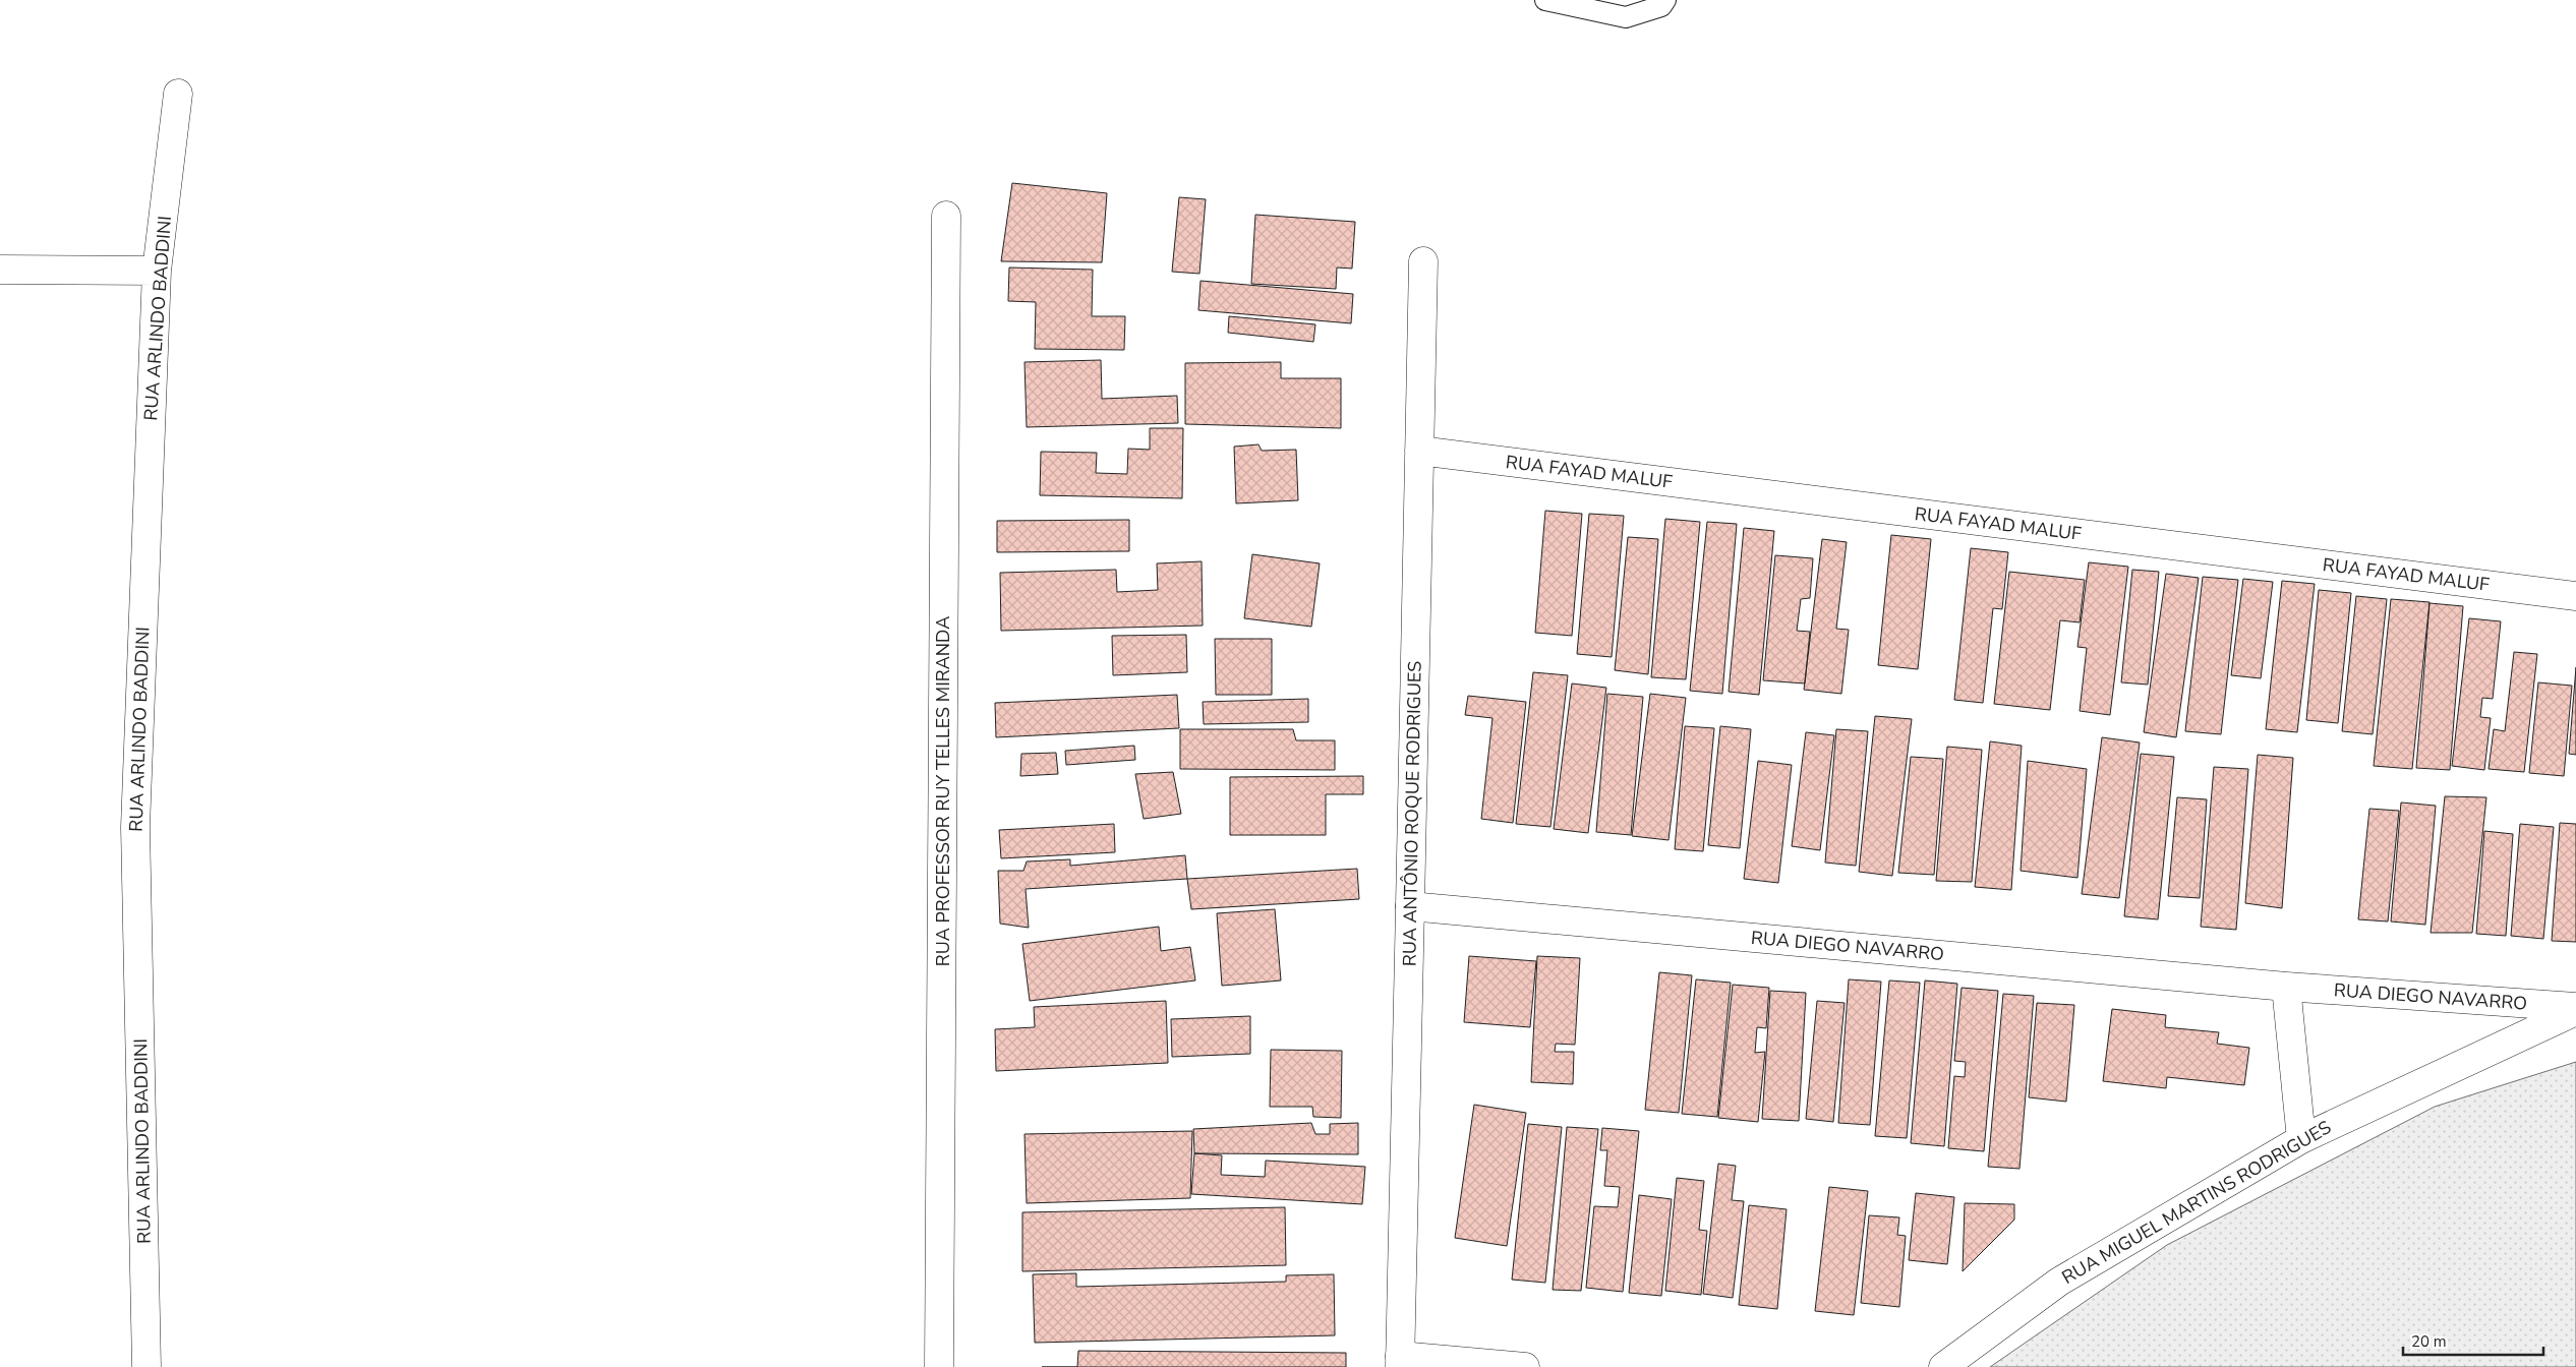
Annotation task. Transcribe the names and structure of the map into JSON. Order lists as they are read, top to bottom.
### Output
{
  "streets": {
    "street": [
      "RUA ARLINDO BADDINI",
      "RUA FAYAD MALUF",
      "RUA PROFESSOR RUY TELLES MIRANDA",
      "RUA ANTÔNIO ROQUE RODRIGUES",
      "RUA DIEGO NAVARRO",
      "RUA MIGUEL MARTINS RODRIGUES"
    ]
  },
  "crossings": [
    ["RUA FAYAD MALUF", "RUA ANTÔNIO ROQUE RODRIGUES"],
    ["RUA ANTÔNIO ROQUE RODRIGUES", "RUA DIEGO NAVARRO"]
  ],
  "scale_bar": "20 m"
}
